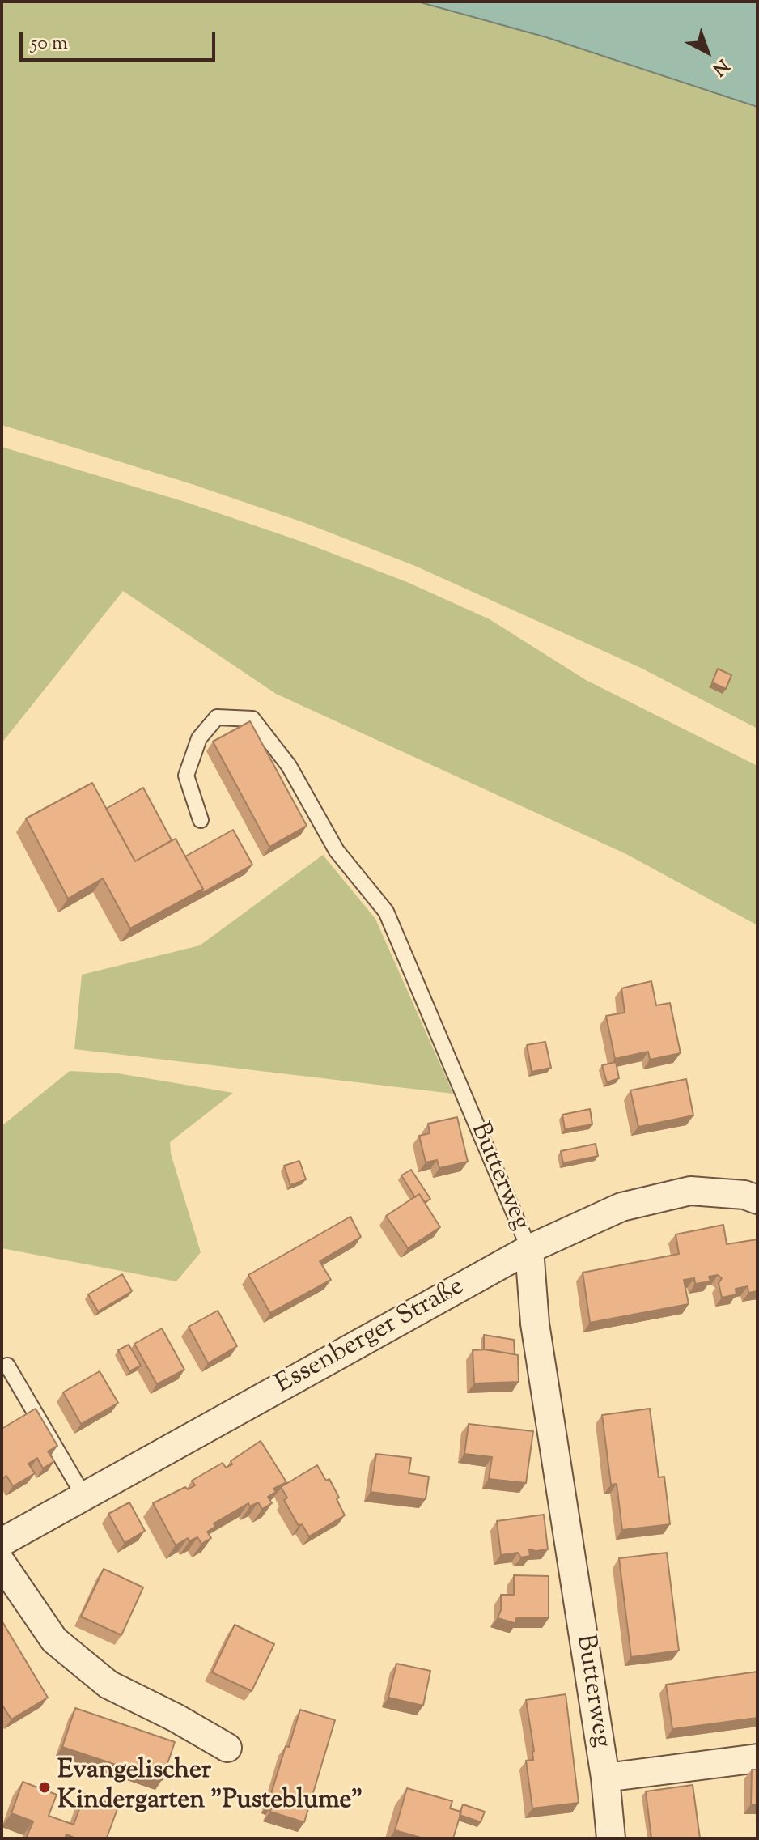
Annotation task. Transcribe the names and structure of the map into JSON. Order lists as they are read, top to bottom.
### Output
{
  "streets": {
    "street": ["Butterweg", "Essenberger Straße"]
  },
  "crossings": [
    ["Butterweg", "Essenberger Straße"]
  ],
  "places": ["Evangelischer Kindergarten \"Pusteblume\""],
  "scale_bar": "50 m",
  "north": "bottom right"
}
